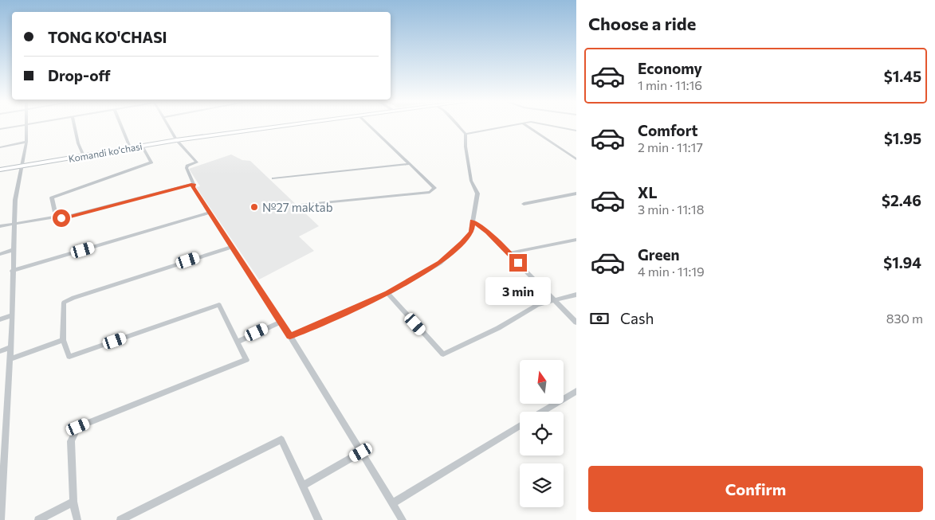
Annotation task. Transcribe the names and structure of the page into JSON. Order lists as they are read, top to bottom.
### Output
{
  "streets": {
    "main road": ["Komandi ko‘chasi"]
  },
  "places": ["№27 maktab"],
  "north": "top",
  "page": {
    "heading": "Choose a ride",
    "banner": ["TONG KO'CHASI", "Drop-off"],
    "list": [
      {
        "name": "Economy",
        "note": "1 min · 11:16",
        "value": "$1.45"
      },
      {
        "name": "Comfort",
        "note": "2 min · 11:17",
        "value": "$1.95"
      },
      {
        "name": "XL",
        "note": "3 min · 11:18",
        "value": "$2.46"
      },
      {
        "name": "Green",
        "note": "4 min · 11:19",
        "value": "$1.94"
      }
    ],
    "bubble": "3 min",
    "pay": ["Cash", "830 m"],
    "buttons": "Confirm"
  }
}
